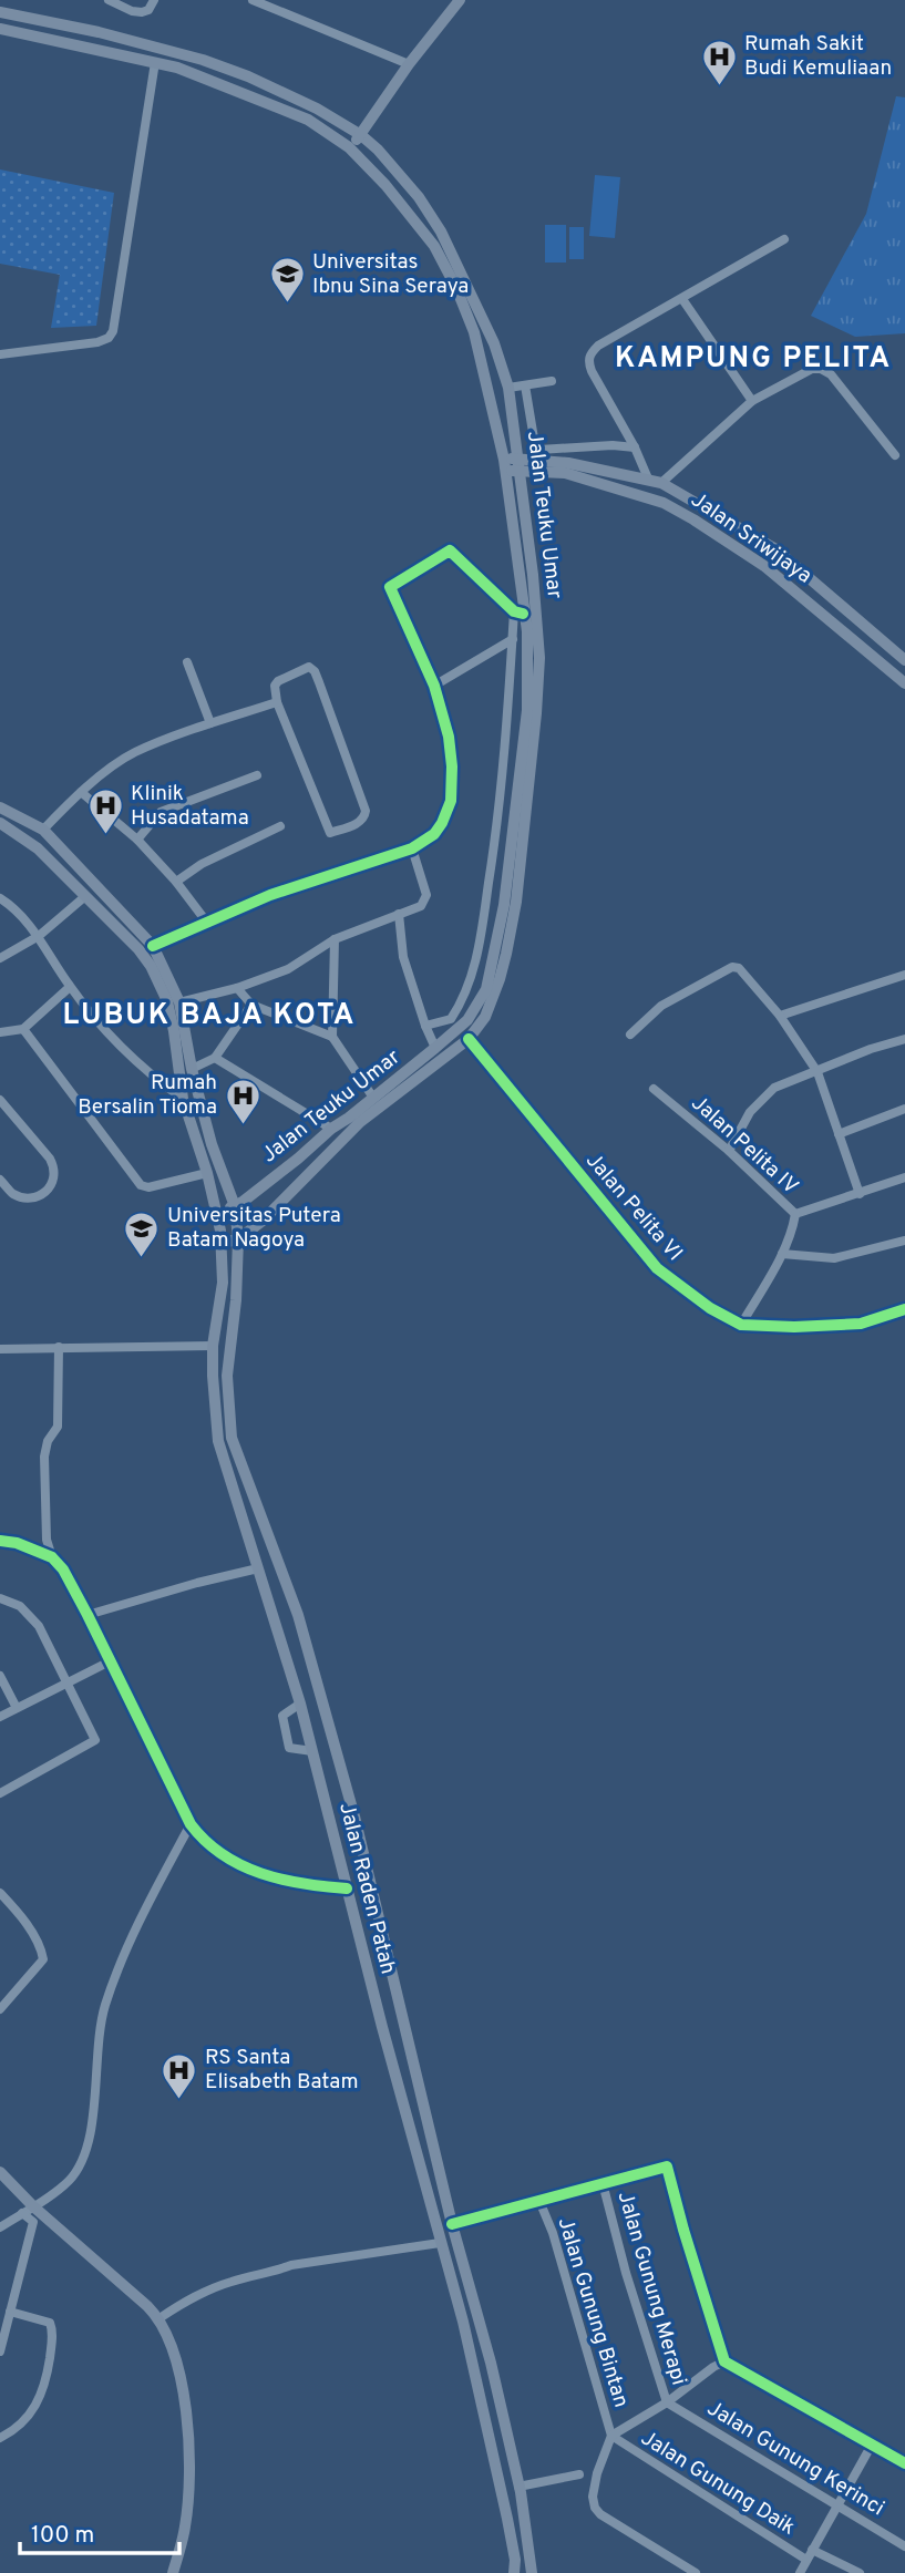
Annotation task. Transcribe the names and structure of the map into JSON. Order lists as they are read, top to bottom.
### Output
{
  "streets": {
    "main road": ["Jalan Teuku Umar", "Jalan Sriwijaya", "Jalan Raden Patah"],
    "street": [
      "Jalan Pelita IV",
      "Jalan Pelita VI",
      "Jalan Gunung Merapi",
      "Jalan Gunung Bintan",
      "Jalan Gunung Kerinci",
      "Jalan Gunung Daik"
    ]
  },
  "crossings": [
    ["Jalan Teuku Umar", "Jalan Sriwijaya"],
    ["Jalan Teuku Umar", "Jalan Pelita VI"],
    ["Jalan Teuku Umar", "Jalan Raden Patah"],
    ["Jalan Gunung Merapi", "Jalan Gunung Kerinci"],
    ["Jalan Gunung Bintan", "Jalan Gunung Daik"]
  ],
  "districts": ["KAMPUNG PELITA", "LUBUK BAJA KOTA"],
  "places": {
    "hospital": [
      "Rumah Sakit Budi Kemuliaan",
      "Klinik Husadatama",
      "Rumah Bersalin Tioma",
      "RS Santa Elisabeth Batam"
    ],
    "school or university": ["Universitas Ibnu Sina Seraya", "Universitas Putera Batam Nagoya"]
  },
  "scale_bar": "100 m"
}
